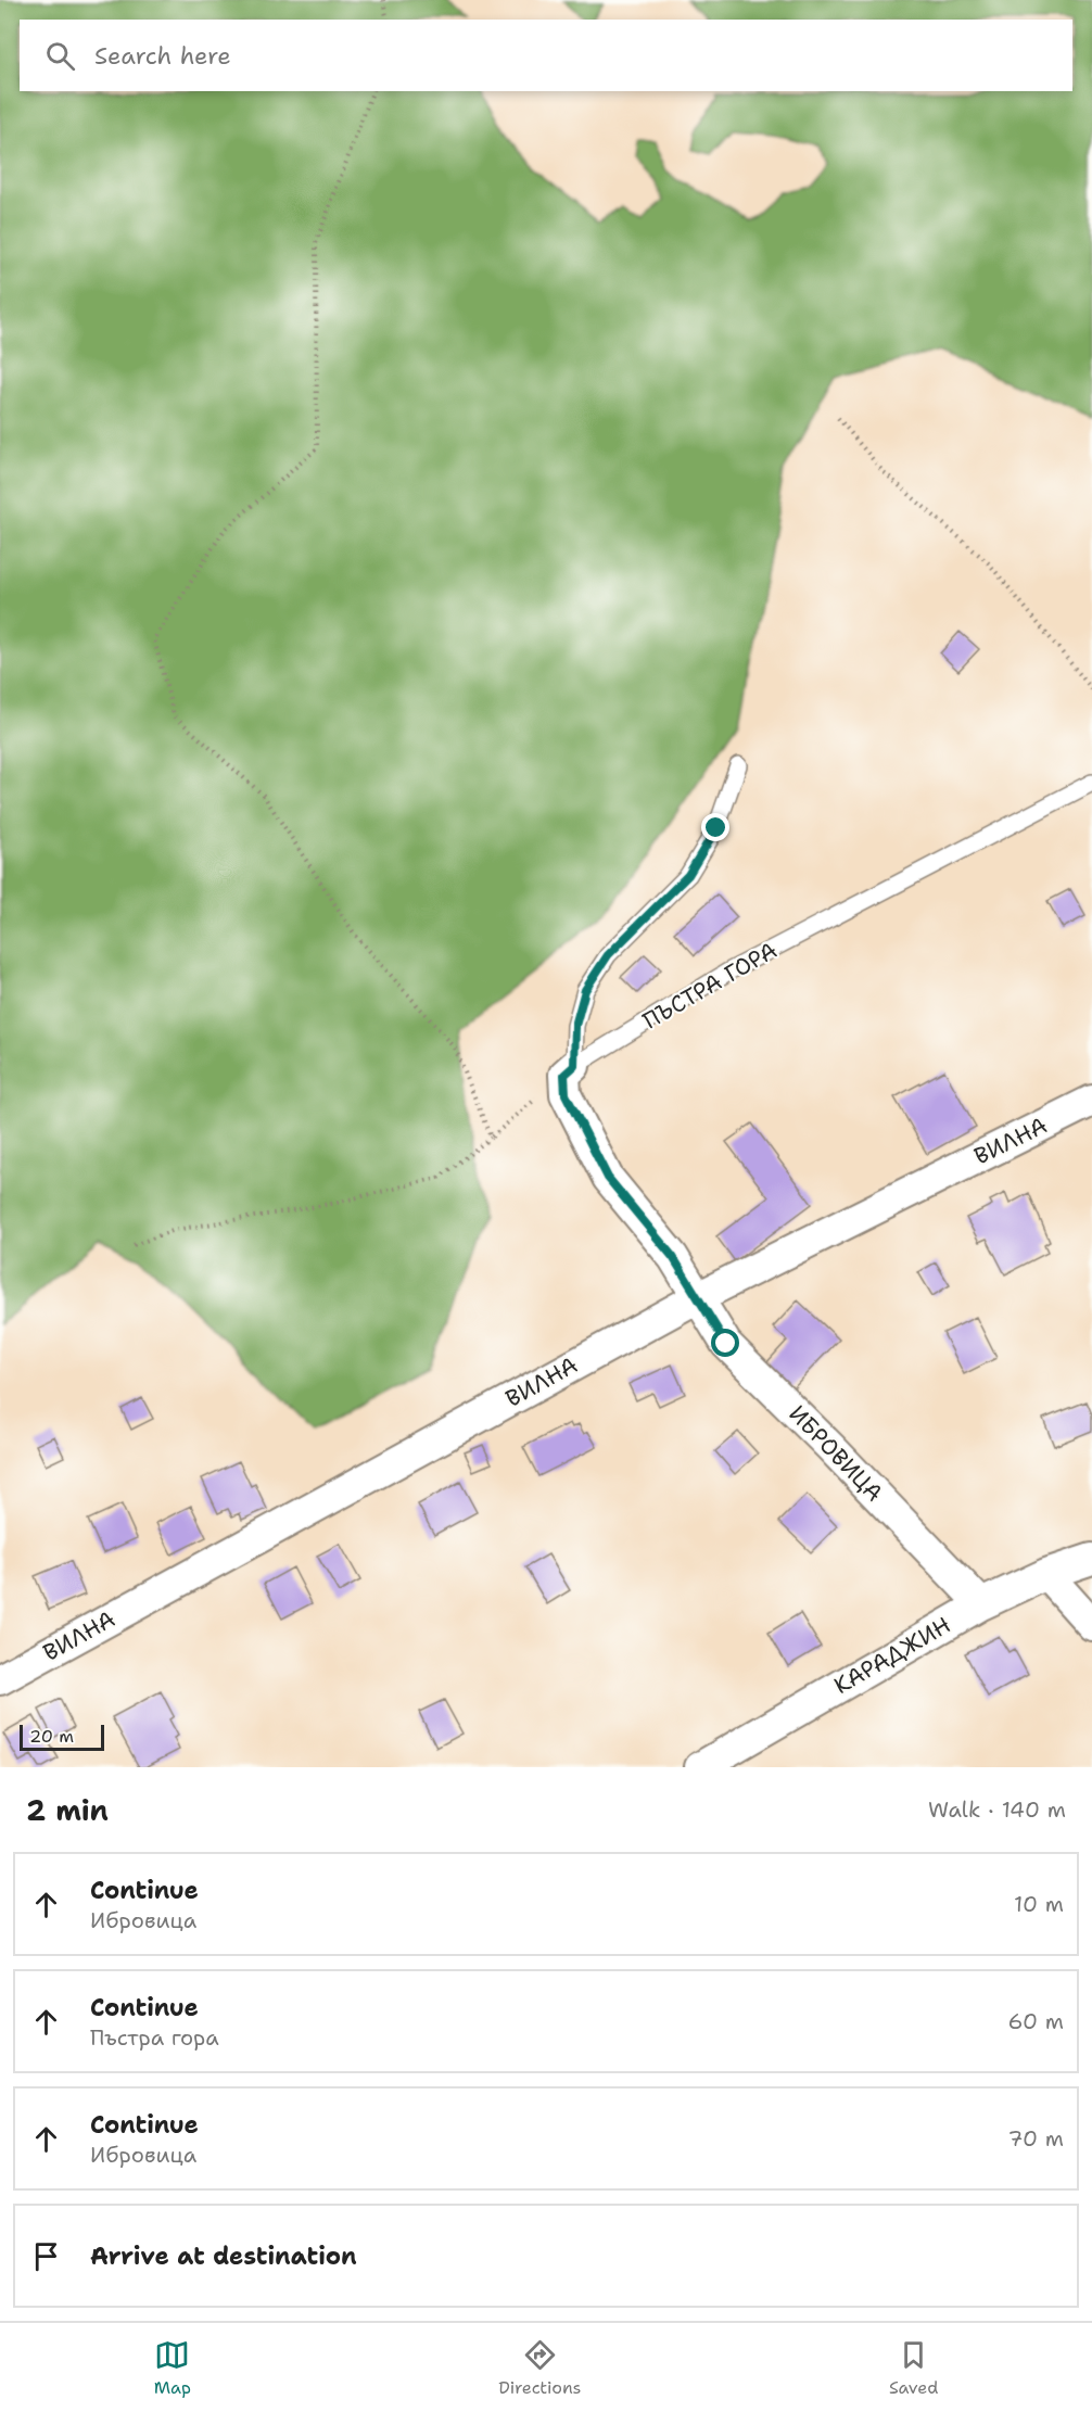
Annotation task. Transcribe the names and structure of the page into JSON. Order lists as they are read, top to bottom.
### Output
{
  "streets": {
    "street": ["ВИЛНА", "ИБРОВИЦА", "КАРАДЖИН"],
    "lane": ["ПЪСТРА ГОРА"]
  },
  "crossings": [
    ["ВИЛНА", "ИБРОВИЦА"],
    ["ИБРОВИЦА", "КАРАДЖИН"]
  ],
  "scale_bar": "20 m",
  "page": {
    "search": "Search here",
    "scale": "20 m",
    "heading": ["2 min", "Walk · 140 m"],
    "list": [
      ["Continue", "Ибровица", "10 m"],
      ["Continue", "Пъстра гора", "60 m"],
      ["Continue", "Ибровица", "70 m"],
      "Arrive at destination"
    ],
    "nav": ["Map", "Directions", "Saved"]
  }
}
